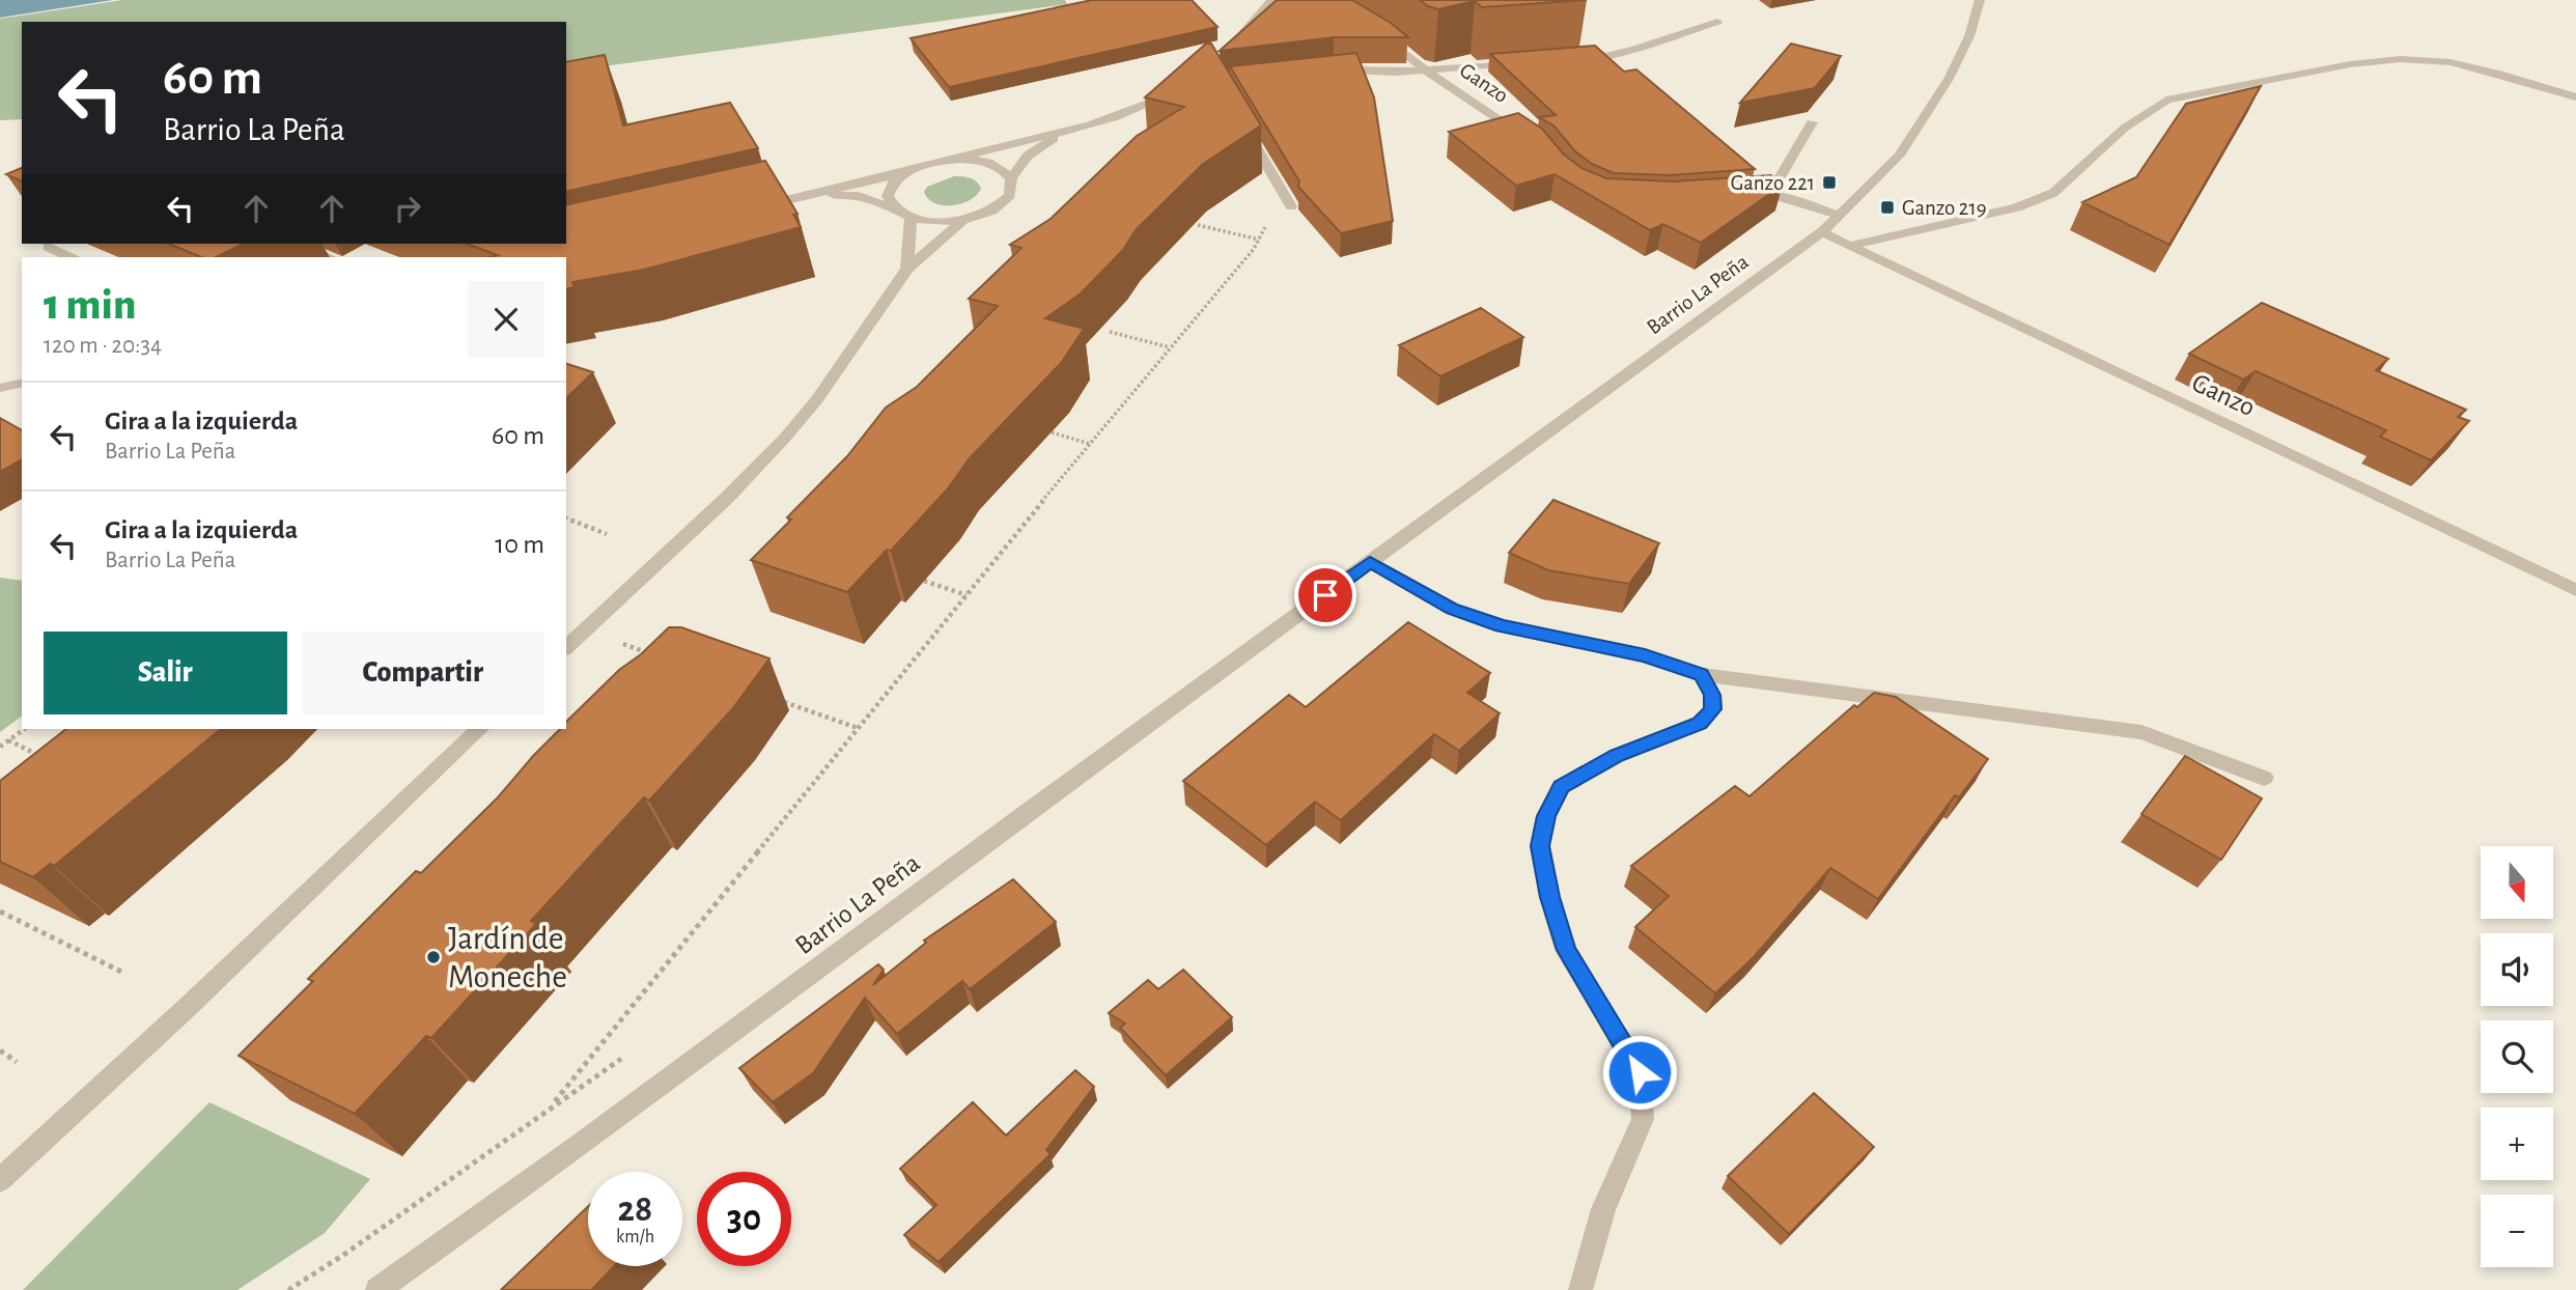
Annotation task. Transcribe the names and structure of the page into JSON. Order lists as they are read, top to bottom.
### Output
{
  "streets": {
    "street": ["Ganzo", "Barrio La Peña"]
  },
  "crossings": [
    ["Ganzo", "Barrio La Peña"]
  ],
  "places": {
    "transit": ["Ganzo 221", "Ganzo 219"],
    "other": ["Jardín de Moneche"]
  },
  "north": "bottom",
  "page": {
    "turn": ["60 m", "Barrio La Peña"],
    "heading": ["1 min", "120 m · 20:34"],
    "list": [
      {
        "name": "Gira a la izquierda",
        "note": "Barrio La Peña",
        "value": "60 m"
      },
      {
        "name": "Gira a la izquierda",
        "note": "Barrio La Peña",
        "value": "10 m"
      }
    ],
    "buttons": ["Salir", "Compartir"],
    "map_buttons": ["+", "−"],
    "speed": "28 km/h",
    "limit": "30"
  }
}
